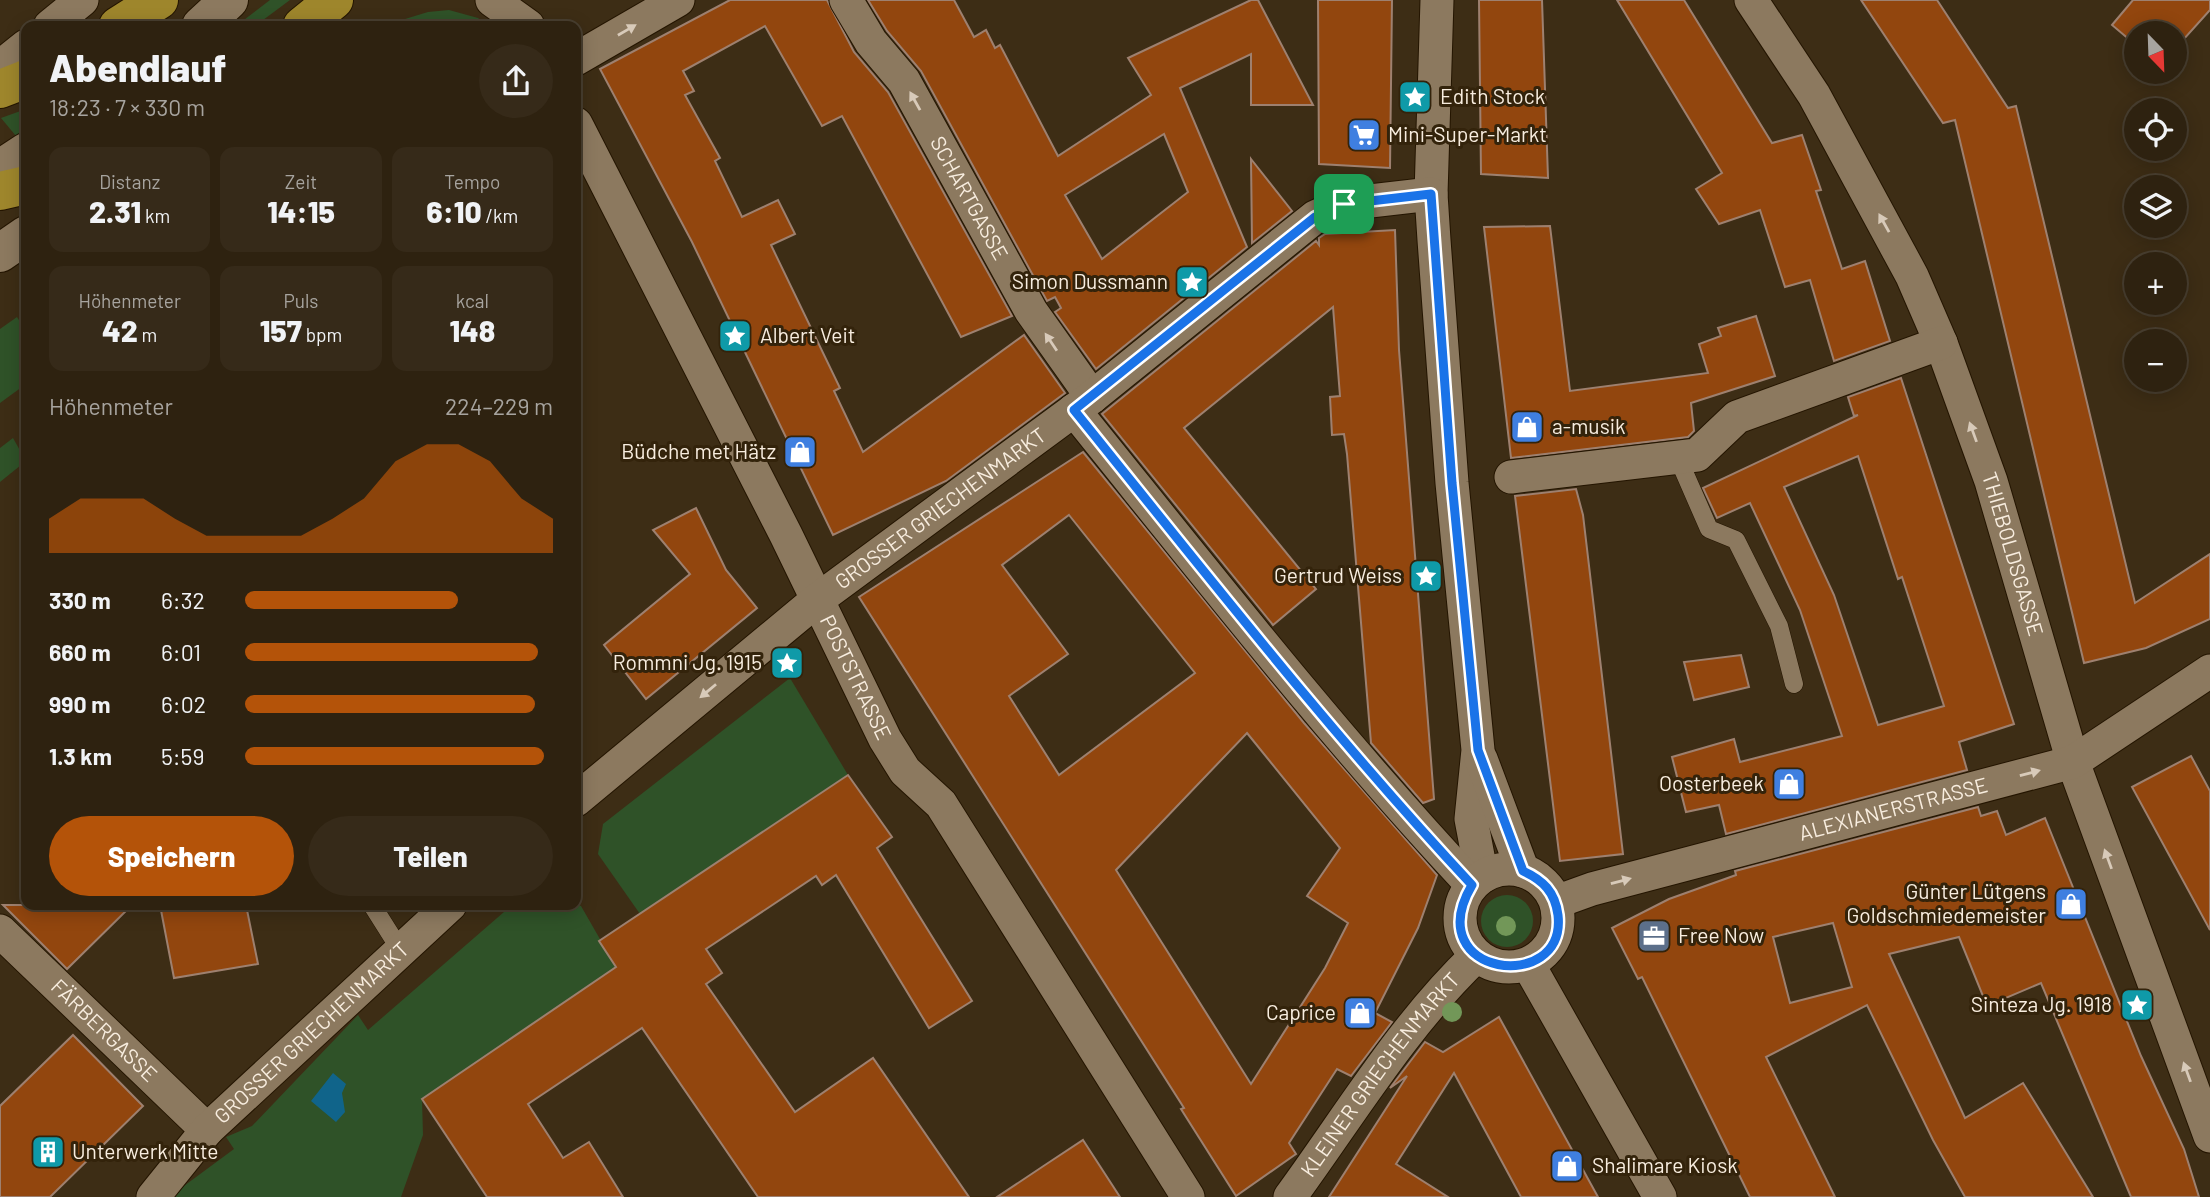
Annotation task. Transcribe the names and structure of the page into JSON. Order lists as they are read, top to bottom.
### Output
{
  "streets": {
    "street": [
      "SCHARTGASSE",
      "GROSSER GRIECHENMARKT",
      "THIEBOLDSGASSE",
      "POSTSTRASSE",
      "ALEXIANERSTRASSE",
      "FÄRBERGASSE",
      "KLEINER GRIECHENMARKT"
    ]
  },
  "crossings": [
    ["SCHARTGASSE", "GROSSER GRIECHENMARKT"],
    ["SCHARTGASSE", "ALEXIANERSTRASSE"],
    ["SCHARTGASSE", "KLEINER GRIECHENMARKT"],
    ["GROSSER GRIECHENMARKT", "POSTSTRASSE"],
    ["GROSSER GRIECHENMARKT", "FÄRBERGASSE"],
    ["THIEBOLDSGASSE", "ALEXIANERSTRASSE"],
    ["ALEXIANERSTRASSE", "KLEINER GRIECHENMARKT"]
  ],
  "one_way": ["SCHARTGASSE", "THIEBOLDSGASSE", "ALEXIANERSTRASSE"],
  "places": {
    "place": [
      "Edith Stock",
      "Simon Dussmann",
      "Albert Veit",
      "Gertrud Weiss",
      "Rommni Jg. 1915",
      "Sinteza Jg. 1918"
    ],
    "supermarket": ["Mini-Super-Markt"],
    "shop": [
      "a-musik",
      "Büdche met Hätz",
      "Oosterbeek",
      "Günter Lütgens Goldschmiedemeister",
      "Caprice",
      "Shalimare Kiosk"
    ],
    "office": ["Free Now"],
    "building": ["Unterwerk Mitte"]
  },
  "north": "bottom right",
  "page": {
    "map_buttons": ["+", "−"],
    "heading": ["Abendlauf", "18:23 · 7 × 330 m"],
    "stats": [
      ["Distanz", "2.31 km"],
      ["Zeit", "14:15"],
      ["Tempo", "6:10 /km"],
      ["Höhenmeter", "42 m"],
      ["Puls", "157 bpm"],
      ["kcal", "148"]
    ],
    "chart": ["Höhenmeter", "224–229 m"],
    "list": [
      {
        "name": "330 m",
        "note": "6:32"
      },
      {
        "name": "660 m",
        "note": "6:01"
      },
      {
        "name": "990 m",
        "note": "6:02"
      },
      {
        "name": "1.3 km",
        "note": "5:59"
      }
    ],
    "buttons": ["Speichern", "Teilen"]
  }
}
